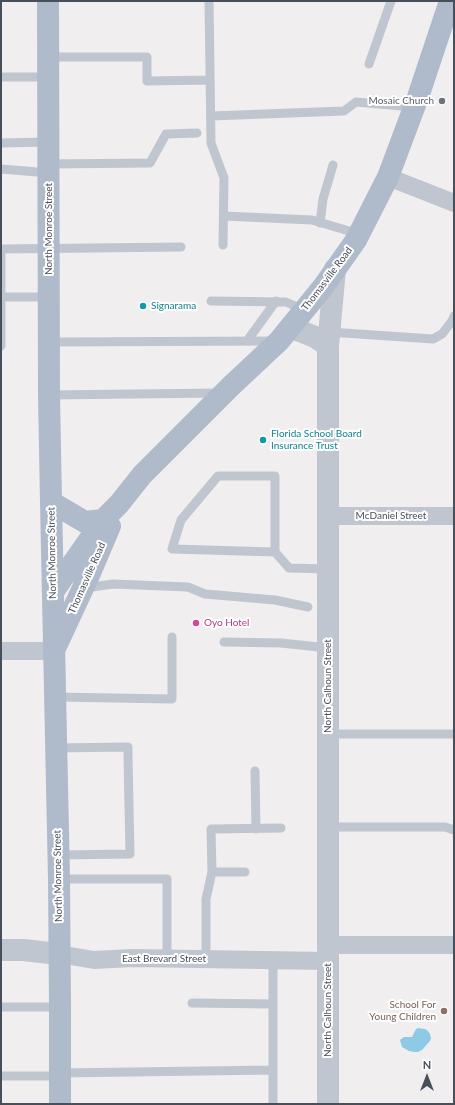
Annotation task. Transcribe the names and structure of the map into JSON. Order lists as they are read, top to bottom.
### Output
{
  "streets": {
    "main road": ["North Monroe Street", "Thomasville Road"],
    "street": ["McDaniel Street", "North Calhoun Street", "East Brevard Street"]
  },
  "crossings": [
    ["North Monroe Street", "Thomasville Road"],
    ["North Monroe Street", "East Brevard Street"],
    ["Thomasville Road", "North Calhoun Street"],
    ["McDaniel Street", "North Calhoun Street"],
    ["North Calhoun Street", "East Brevard Street"]
  ],
  "places": [
    "Mosaic Church",
    "Signarama",
    "Florida School Board Insurance Trust",
    "Oyo Hotel",
    "School For Young Children"
  ],
  "north": "top"
}
